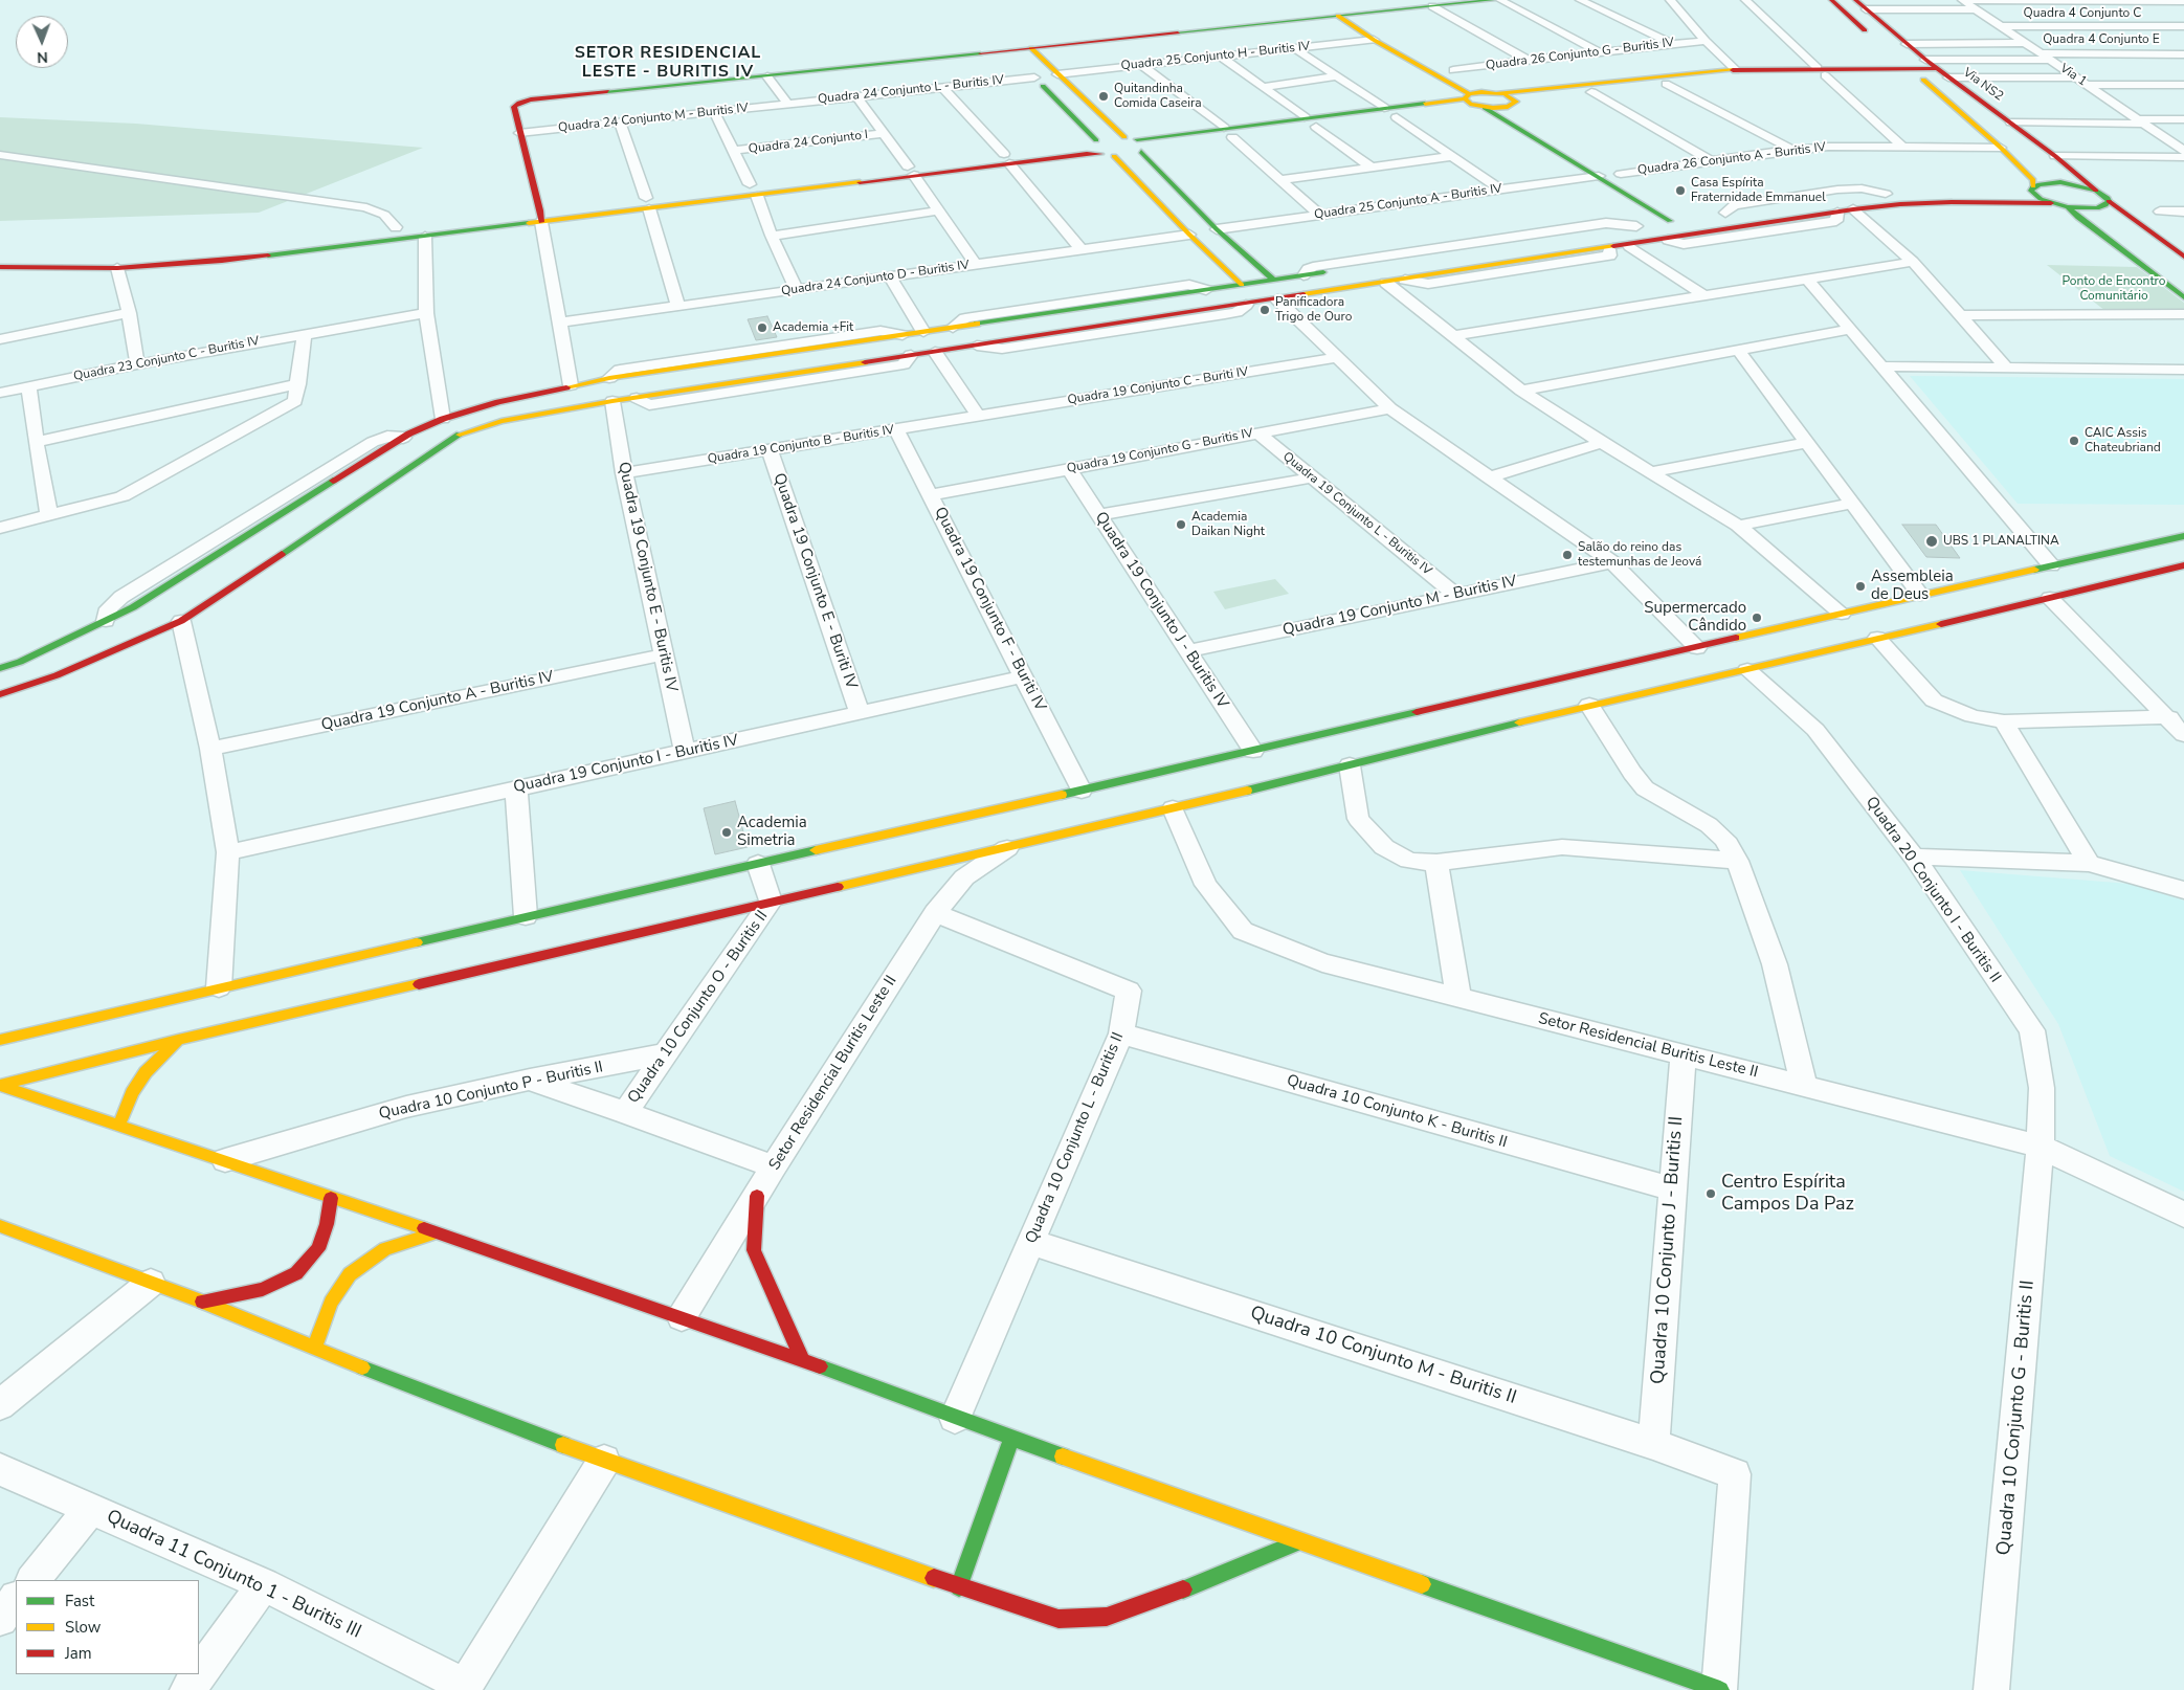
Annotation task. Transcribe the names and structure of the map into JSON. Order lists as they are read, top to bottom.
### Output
{
  "streets": {
    "street": [
      "Quadra 4 Conjunto C",
      "Quadra 4 Conjunto E",
      "Quadra 26 Conjunto G - Buritis IV",
      "Quadra 25 Conjunto H - Buritis IV",
      "Via 1",
      "Via NS2",
      "Quadra 24 Conjunto L - Buritis IV",
      "Quadra 24 Conjunto M - Buritis IV",
      "Quadra 24 Conjunto I",
      "Quadra 26 Conjunto A - Buritis IV",
      "Quadra 25 Conjunto A - Buritis IV",
      "Quadra 24 Conjunto D - Buritis IV",
      "Quadra 23 Conjunto C - Buritis IV",
      "Quadra 19 Conjunto C - Buriti IV",
      "Quadra 19 Conjunto B - Buritis IV",
      "Quadra 19 Conjunto G - Buritis IV",
      "Quadra 19 Conjunto L - Buritis IV",
      "Quadra 19 Conjunto E - Buritis IV",
      "Quadra 19 Conjunto E - Buriti IV",
      "Quadra 19 Conjunto M - Buritis IV",
      "Quadra 19 Conjunto F - Buriti IV",
      "Quadra 19 Conjunto J - Buritis IV",
      "Quadra 19 Conjunto A - Buritis IV",
      "Quadra 19 Conjunto I - Buritis IV",
      "Quadra 20 Conjunto I - Buritis II",
      "Quadra 10 Conjunto O - Buritis II",
      "Setor Residencial Buritis Leste II",
      "Quadra 10 Conjunto P - Buritis II",
      "Quadra 10 Conjunto K - Buritis II",
      "Quadra 10 Conjunto L - Buritis II",
      "Quadra 10 Conjunto J - Buritis II",
      "Quadra 10 Conjunto M - Buritis II",
      "Quadra 10 Conjunto G - Buritis II",
      "Quadra 11 Conjunto 1 - Buritis III"
    ]
  },
  "crossings": [
    ["Quadra 4 Conjunto C", "Via 1"],
    ["Quadra 4 Conjunto C", "Via NS2"],
    ["Quadra 4 Conjunto E", "Via 1"],
    ["Quadra 4 Conjunto E", "Via NS2"],
    ["Quadra 24 Conjunto L - Buritis IV", "Quadra 24 Conjunto M - Buritis IV"],
    ["Quadra 19 Conjunto C - Buriti IV", "Quadra 19 Conjunto B - Buritis IV"],
    ["Quadra 19 Conjunto B - Buritis IV", "Quadra 19 Conjunto E - Buritis IV"],
    ["Quadra 19 Conjunto B - Buritis IV", "Quadra 19 Conjunto E - Buriti IV"],
    ["Quadra 19 Conjunto B - Buritis IV", "Quadra 19 Conjunto F - Buriti IV"],
    ["Quadra 19 Conjunto G - Buritis IV", "Quadra 19 Conjunto L - Buritis IV"],
    ["Quadra 19 Conjunto G - Buritis IV", "Quadra 19 Conjunto F - Buriti IV"],
    ["Quadra 19 Conjunto G - Buritis IV", "Quadra 19 Conjunto J - Buritis IV"],
    ["Quadra 19 Conjunto L - Buritis IV", "Quadra 19 Conjunto M - Buritis IV"],
    ["Quadra 19 Conjunto E - Buritis IV", "Quadra 19 Conjunto A - Buritis IV"],
    ["Quadra 19 Conjunto E - Buritis IV", "Quadra 19 Conjunto I - Buritis IV"],
    ["Quadra 19 Conjunto E - Buriti IV", "Quadra 19 Conjunto I - Buritis IV"],
    ["Quadra 19 Conjunto M - Buritis IV", "Quadra 19 Conjunto J - Buritis IV"],
    ["Quadra 19 Conjunto F - Buriti IV", "Quadra 19 Conjunto I - Buritis IV"],
    ["Quadra 20 Conjunto I - Buritis II", "Setor Residencial Buritis Leste II"],
    ["Quadra 20 Conjunto I - Buritis II", "Quadra 10 Conjunto G - Buritis II"],
    ["Quadra 10 Conjunto O - Buritis II", "Quadra 10 Conjunto P - Buritis II"],
    ["Setor Residencial Buritis Leste II", "Quadra 10 Conjunto L - Buritis II"],
    ["Setor Residencial Buritis Leste II", "Quadra 10 Conjunto J - Buritis II"],
    ["Setor Residencial Buritis Leste II", "Quadra 10 Conjunto G - Buritis II"],
    ["Quadra 10 Conjunto K - Buritis II", "Quadra 10 Conjunto L - Buritis II"],
    ["Quadra 10 Conjunto K - Buritis II", "Quadra 10 Conjunto J - Buritis II"],
    ["Quadra 10 Conjunto L - Buritis II", "Quadra 10 Conjunto M - Buritis II"],
    ["Quadra 10 Conjunto J - Buritis II", "Quadra 10 Conjunto M - Buritis II"]
  ],
  "districts": ["SETOR RESIDENCIAL LESTE - BURITIS IV"],
  "parks": ["Ponto de Encontro Comunitário"],
  "places": [
    "Quitandinha Comida Caseira",
    "Casa Espírita Fraternidade Emmanuel",
    "Panificadora Trigo de Ouro",
    "Academia +Fit",
    "CAIC Assis Chateubriand",
    "Academia Daikan Night",
    "UBS 1 PLANALTINA",
    "Salão do reino das testemunhas de Jeová",
    "Assembleia de Deus",
    "Supermercado Cândido",
    "Academia Simetria",
    "Centro Espírita Campos Da Paz"
  ],
  "legend": ["Fast", "Slow", "Jam"],
  "north": "bottom"
}
